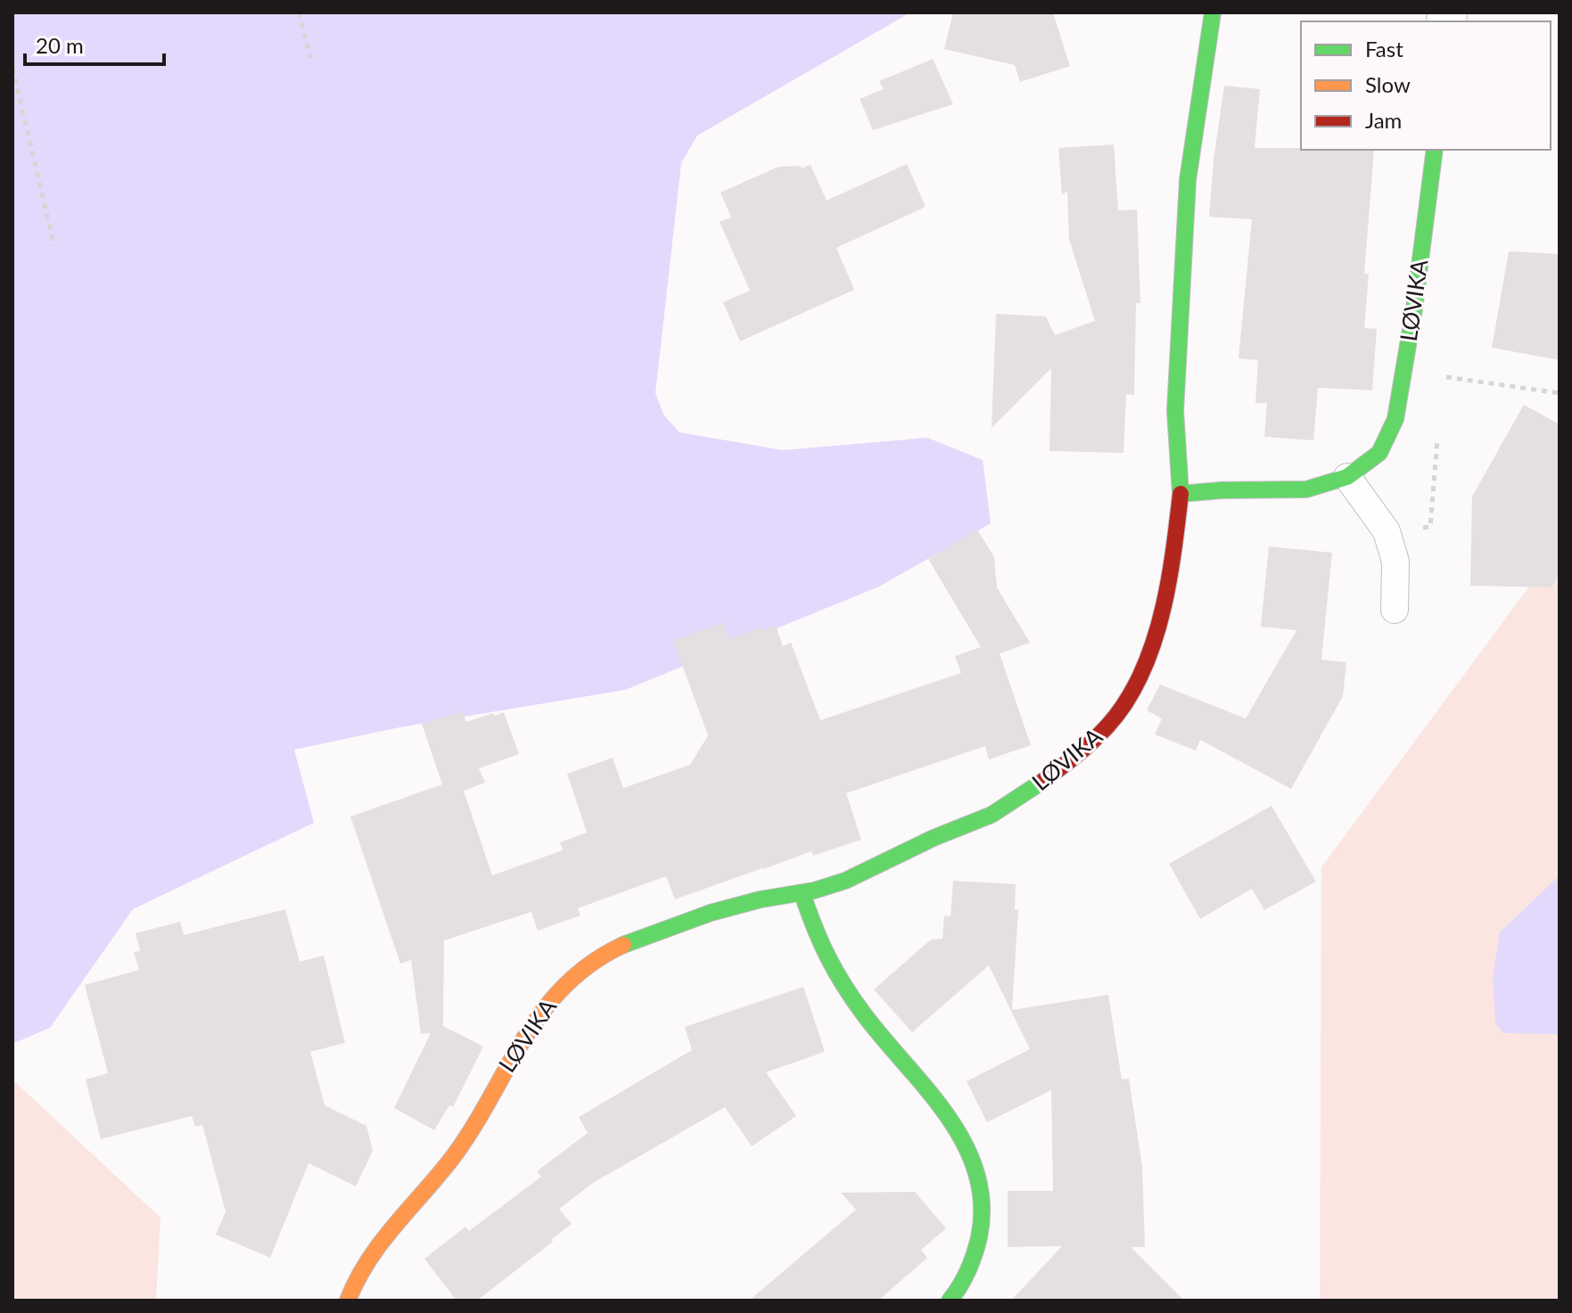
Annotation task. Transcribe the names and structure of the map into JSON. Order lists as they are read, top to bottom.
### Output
{
  "streets": {
    "street": ["LØVIKA"]
  },
  "legend": ["Fast", "Slow", "Jam"],
  "scale_bar": "20 m"
}
